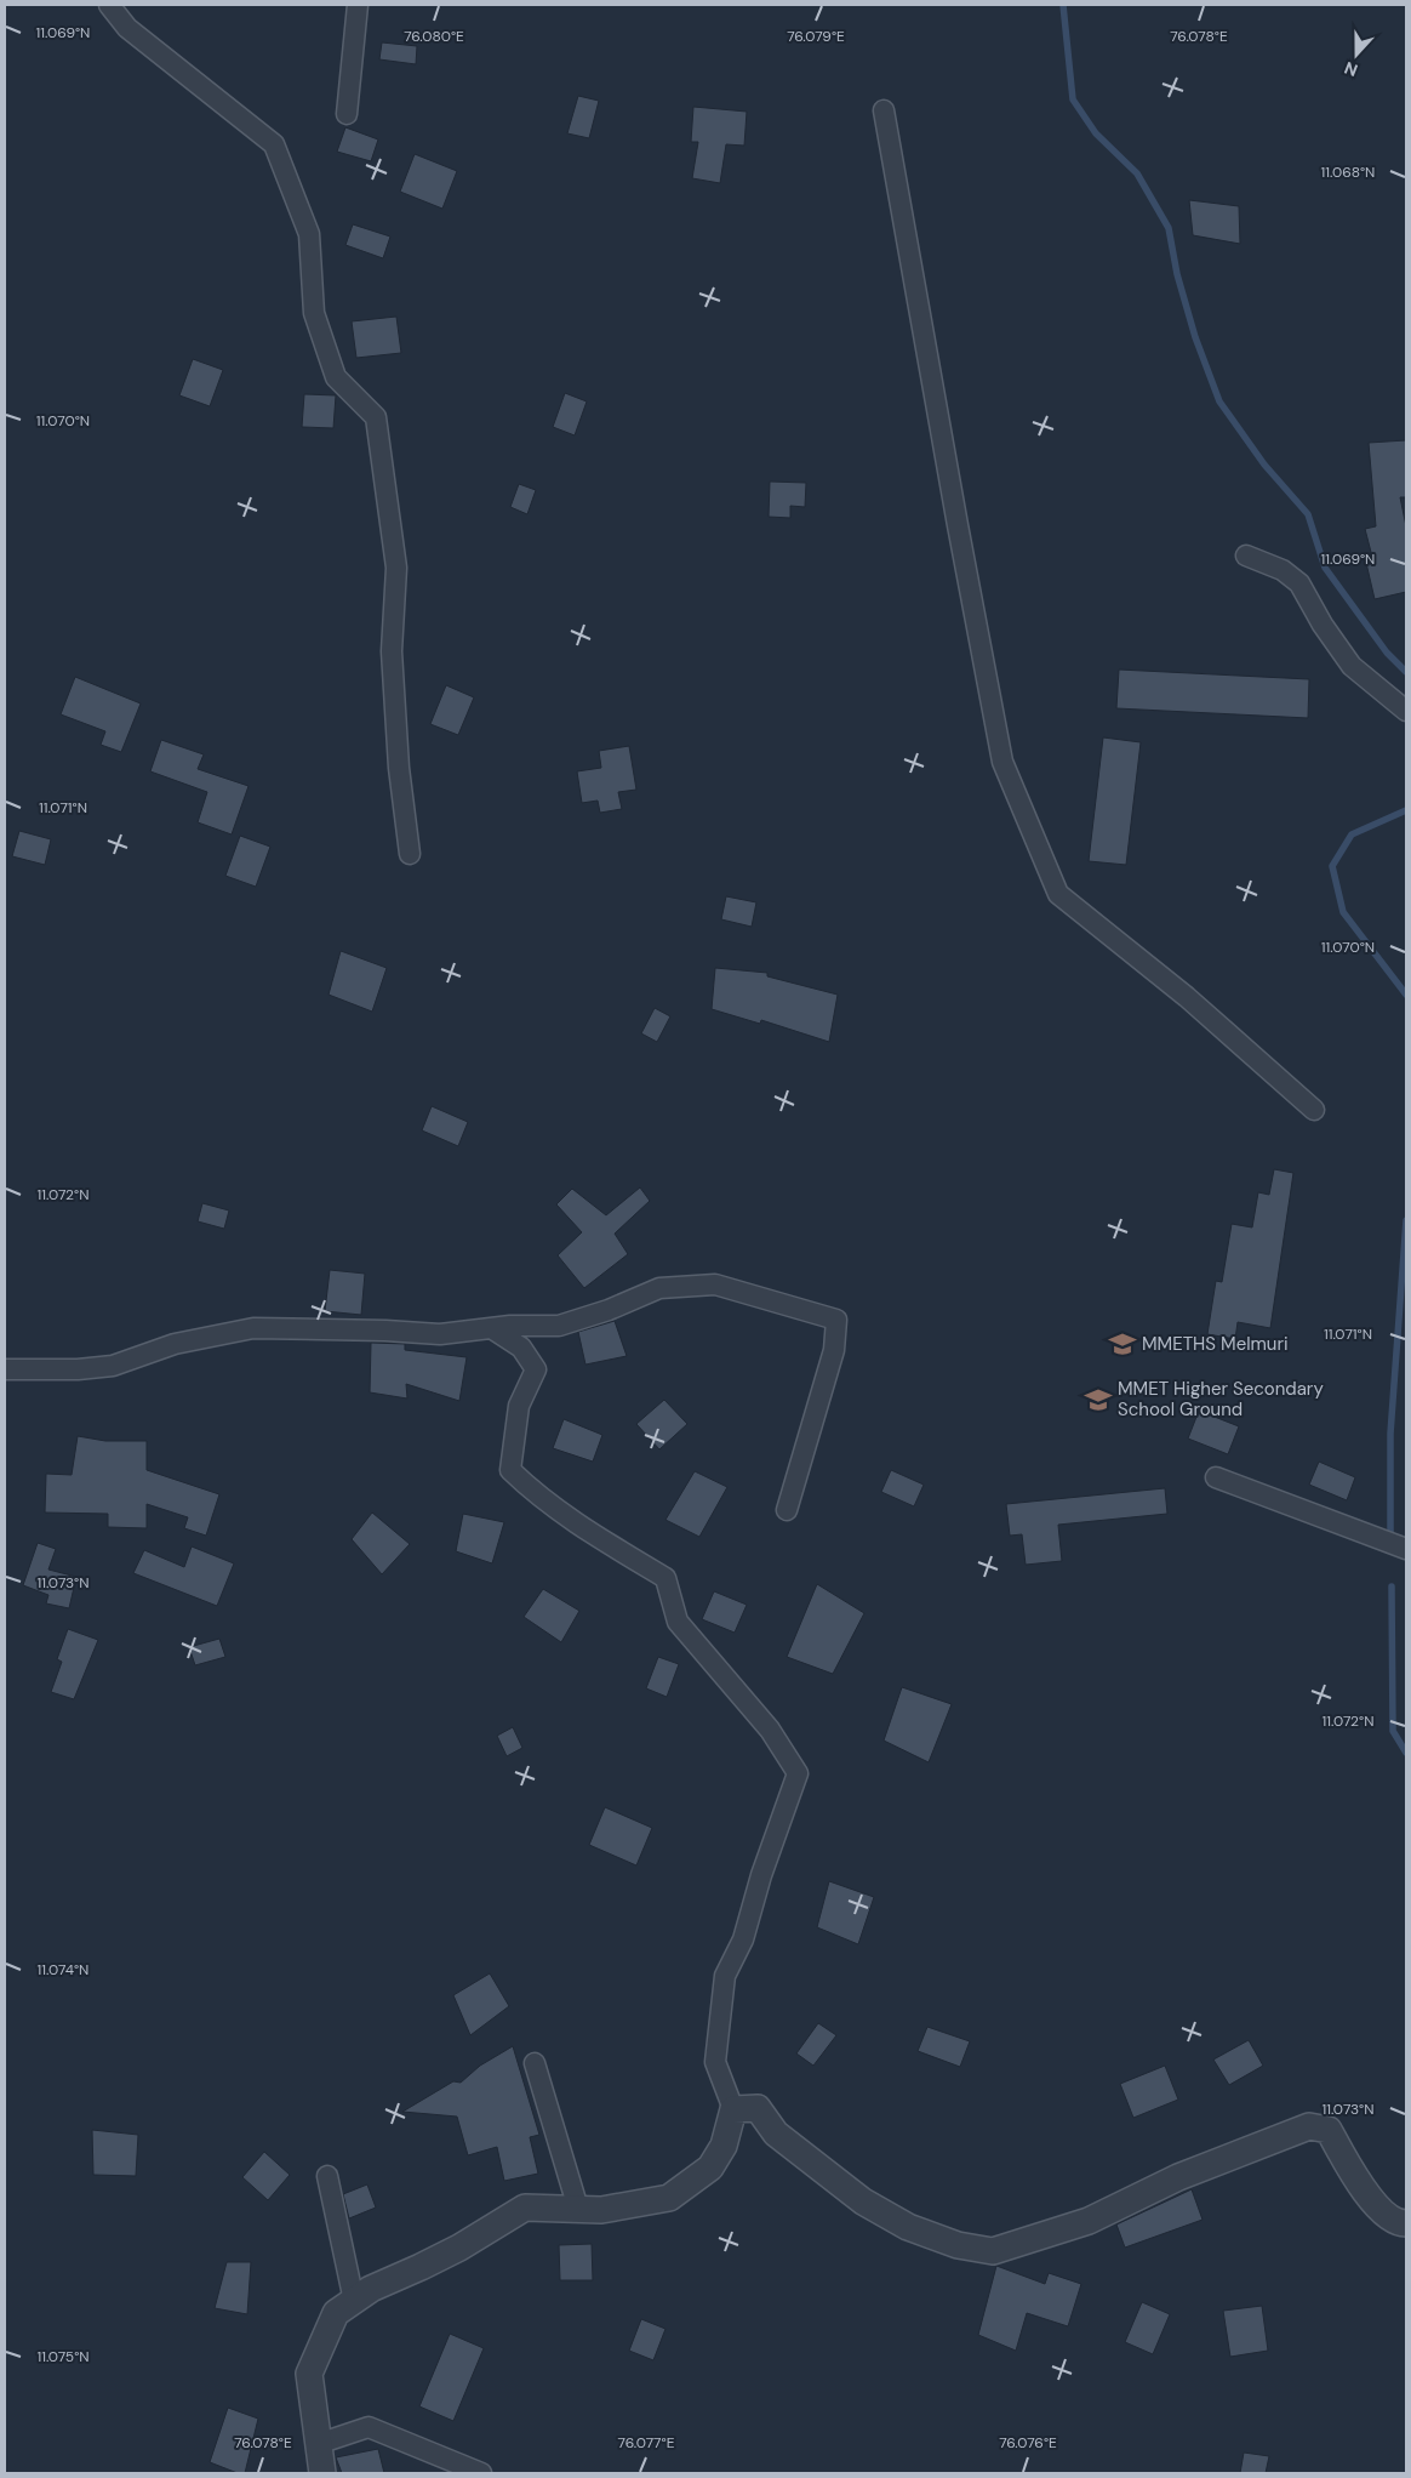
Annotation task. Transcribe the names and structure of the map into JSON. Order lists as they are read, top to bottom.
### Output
{
  "places": {
    "school or university": ["MMETHS Melmuri", "MMET Higher Secondary School Ground"]
  },
  "north": "bottom",
  "coordinates": [
    "11.069°N",
    "76.080°E",
    "76.078°E",
    "76.079°E",
    "11.068°N",
    "11.070°N",
    "11.071°N",
    "11.072°N",
    "11.073°N",
    "11.074°N",
    "11.075°N",
    "76.077°E",
    "76.076°E"
  ]
}
